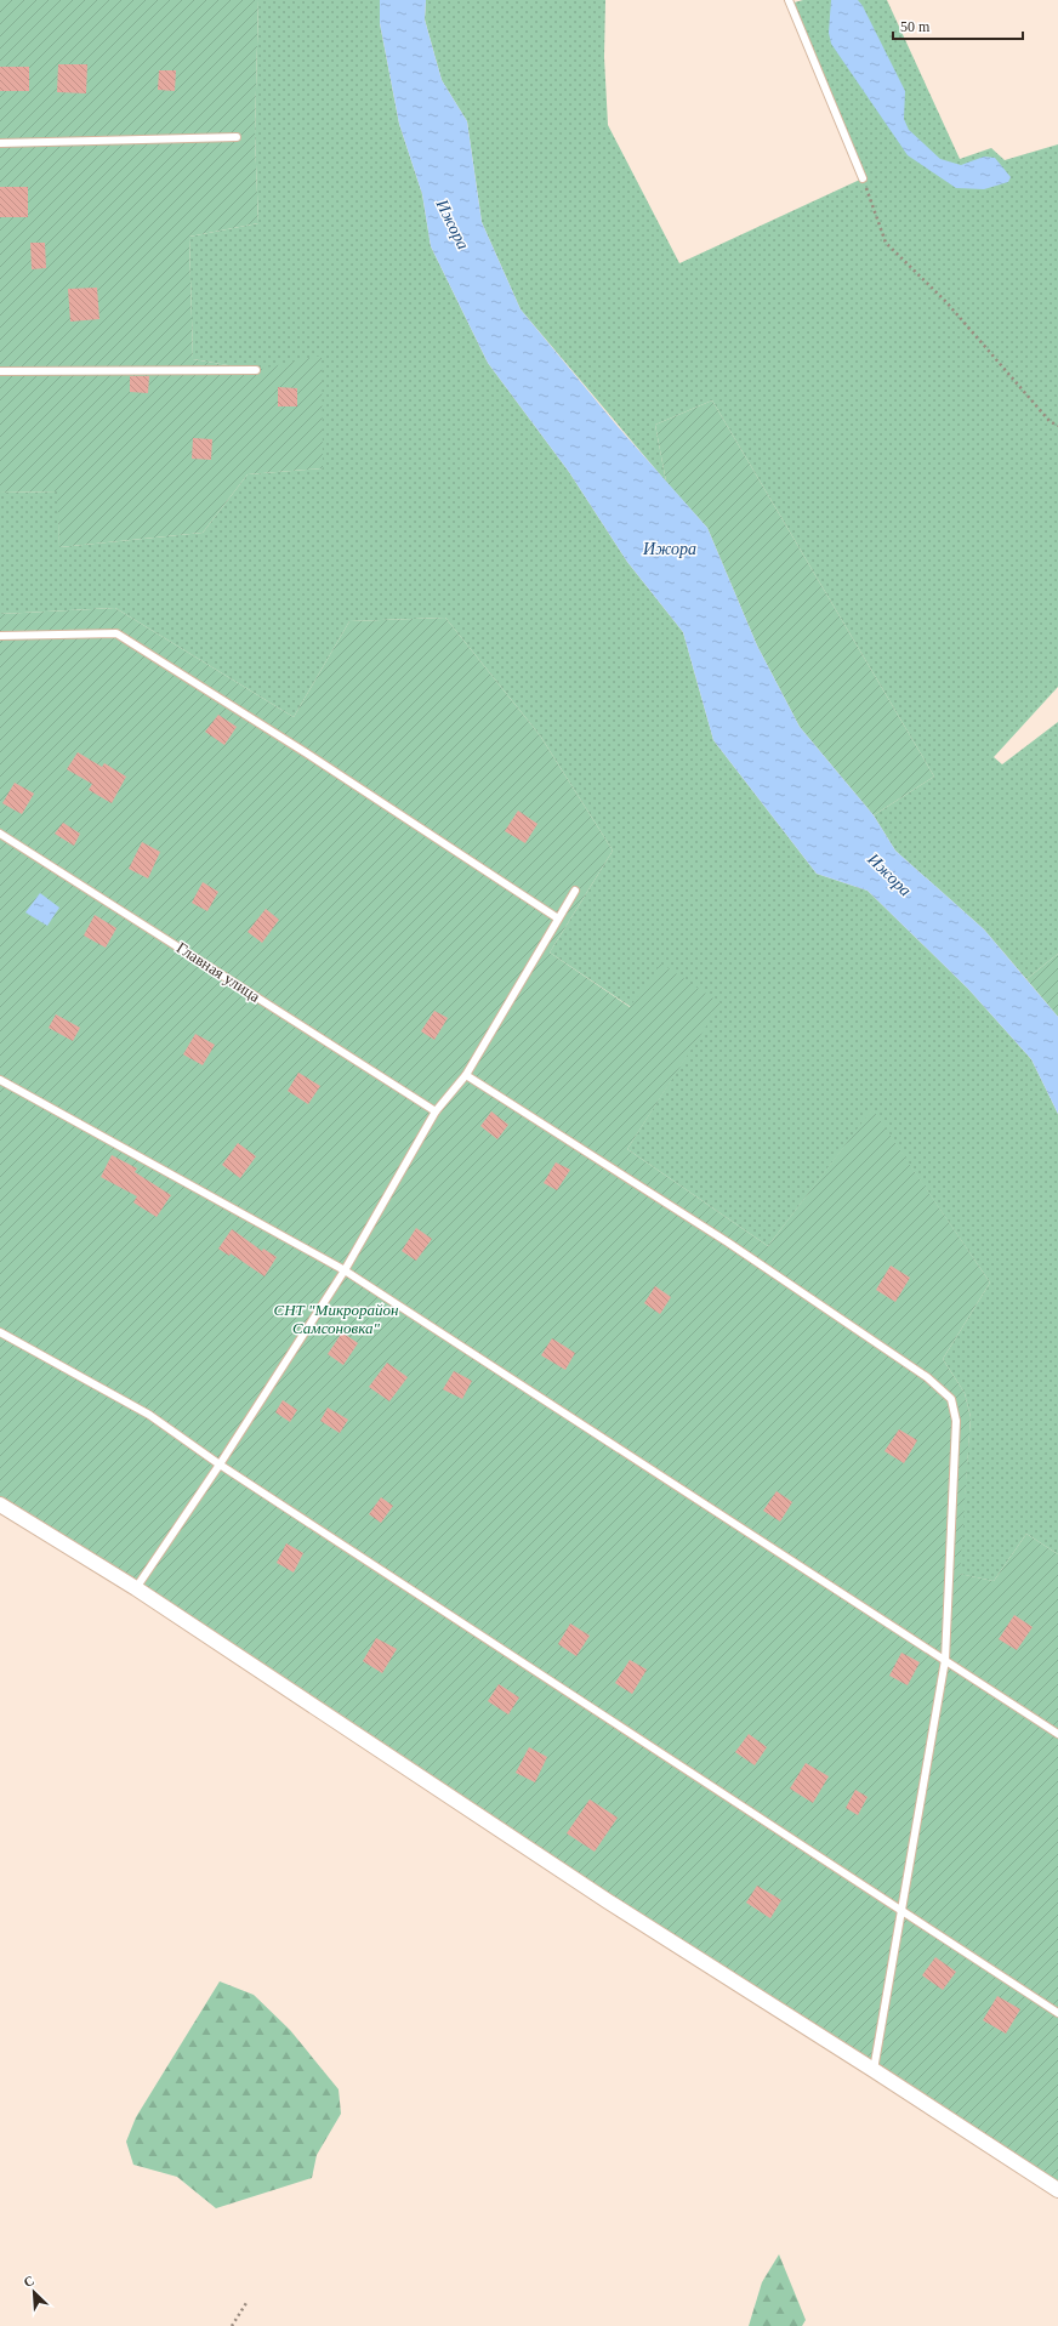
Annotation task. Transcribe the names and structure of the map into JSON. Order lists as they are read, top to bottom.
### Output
{
  "streets": {
    "lane": ["Главная улица"]
  },
  "water": ["Ижора"],
  "parks": ["СНТ \"Микрорайон Самсоновка\""],
  "scale_bar": "50 m",
  "north": "top left"
}
